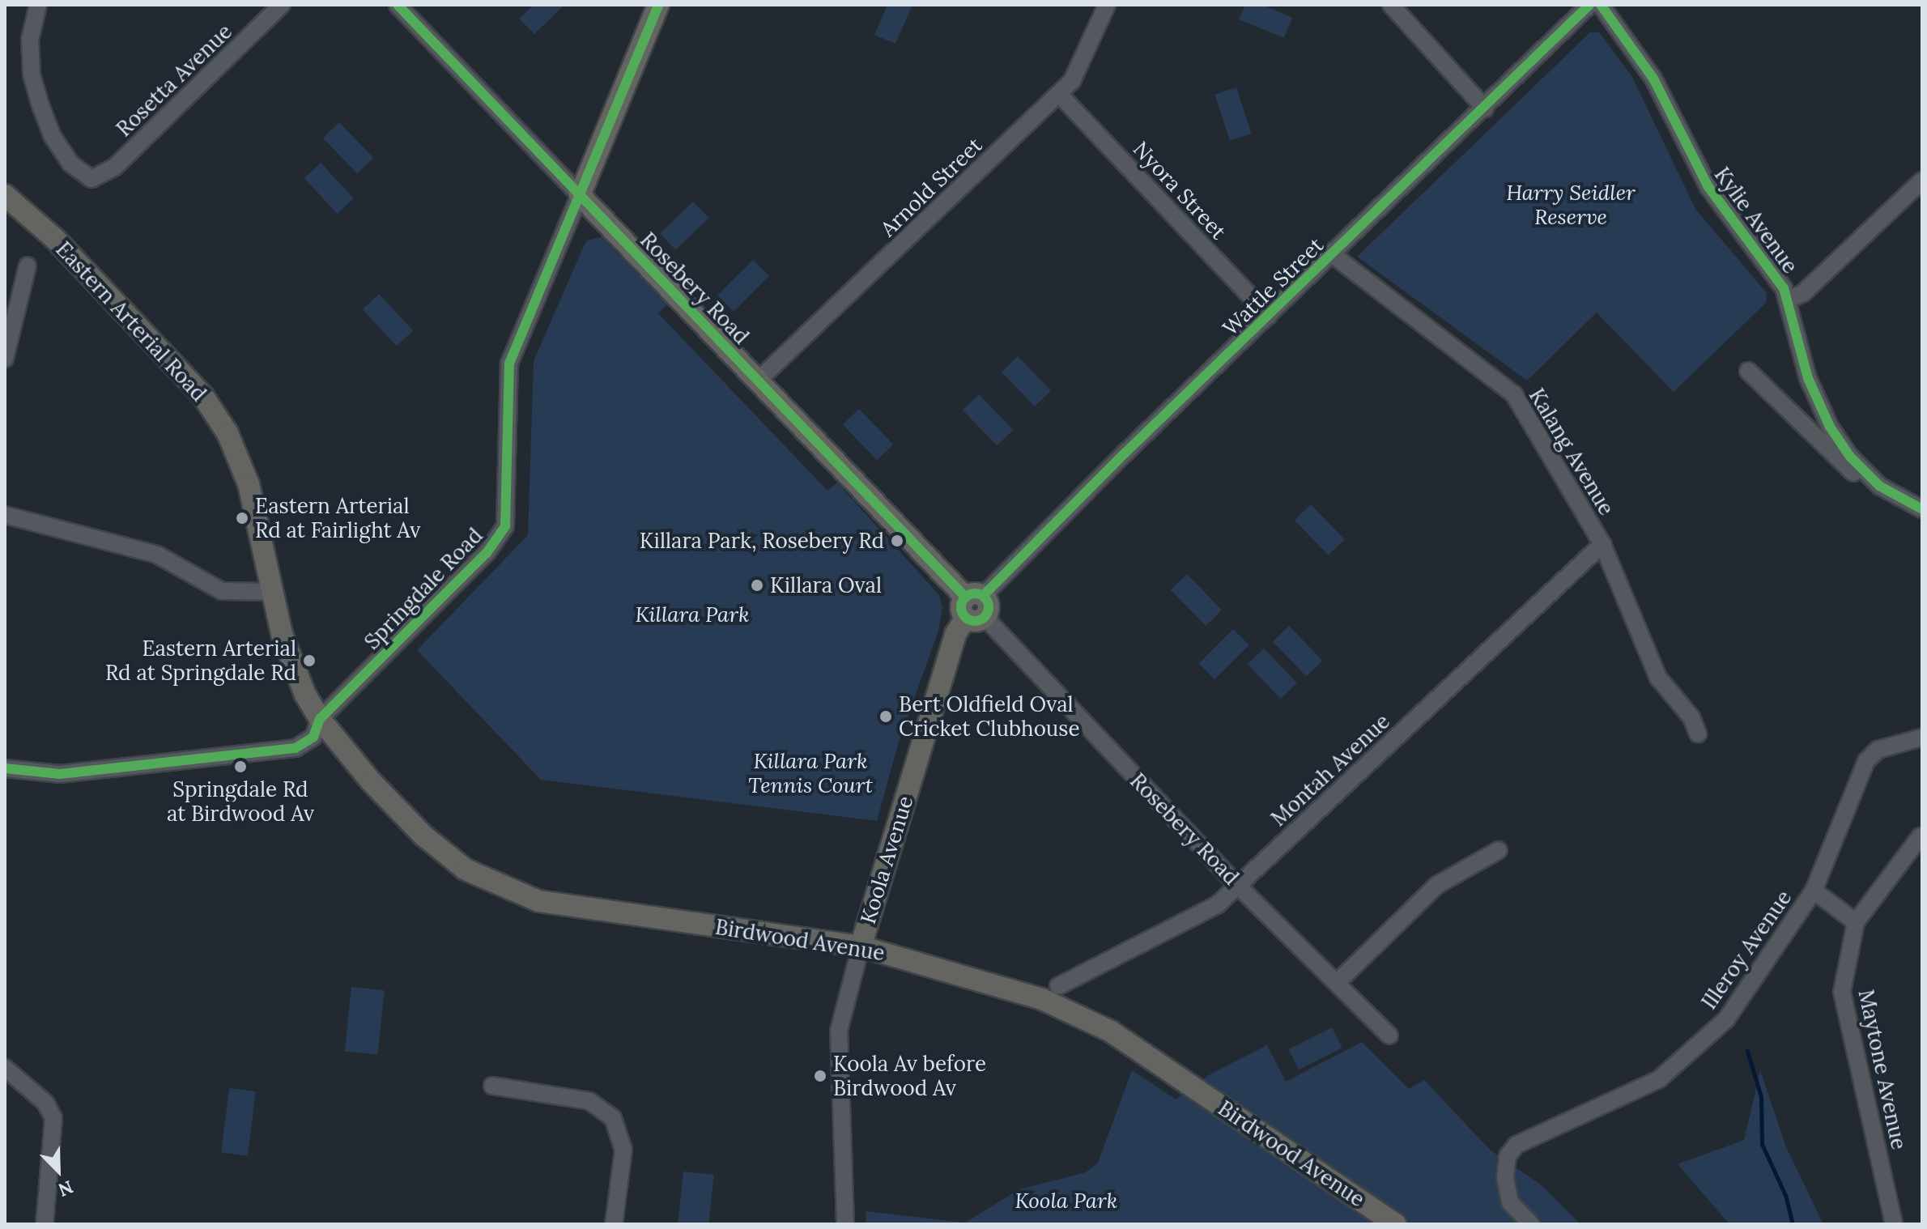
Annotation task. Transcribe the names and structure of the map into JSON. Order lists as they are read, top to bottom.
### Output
{
  "streets": {
    "main road": [
      "Rosebery Road",
      "Eastern Arterial Road",
      "Springdale Road",
      "Koola Avenue",
      "Birdwood Avenue"
    ],
    "street": [
      "Rosetta Avenue",
      "Arnold Street",
      "Nyora Street",
      "Kylie Avenue",
      "Wattle Street",
      "Kalang Avenue",
      "Montah Avenue",
      "Illeroy Avenue",
      "Maytone Avenue"
    ]
  },
  "crossings": [
    ["Arnold Street", "Nyora Street"],
    ["Arnold Street", "Rosebery Road"],
    ["Nyora Street", "Wattle Street"],
    ["Wattle Street", "Rosebery Road"],
    ["Wattle Street", "Kalang Avenue"],
    ["Wattle Street", "Koola Avenue"],
    ["Rosebery Road", "Springdale Road"],
    ["Rosebery Road", "Montah Avenue"],
    ["Rosebery Road", "Koola Avenue"],
    ["Eastern Arterial Road", "Springdale Road"],
    ["Eastern Arterial Road", "Birdwood Avenue"],
    ["Kalang Avenue", "Montah Avenue"],
    ["Springdale Road", "Birdwood Avenue"],
    ["Koola Avenue", "Birdwood Avenue"]
  ],
  "parks": [
    "Harry Seidler Reserve",
    "Killara Park",
    "Killara Park Tennis Court",
    "Koola Park"
  ],
  "places": [
    "Eastern Arterial Rd at Fairlight Av",
    "Killara Park, Rosebery Rd",
    "Killara Oval",
    "Eastern Arterial Rd at Springdale Rd",
    "Bert Oldfield Oval Cricket Clubhouse",
    "Springdale Rd at Birdwood Av",
    "Koola Av before Birdwood Av"
  ],
  "north": "bottom right"
}
